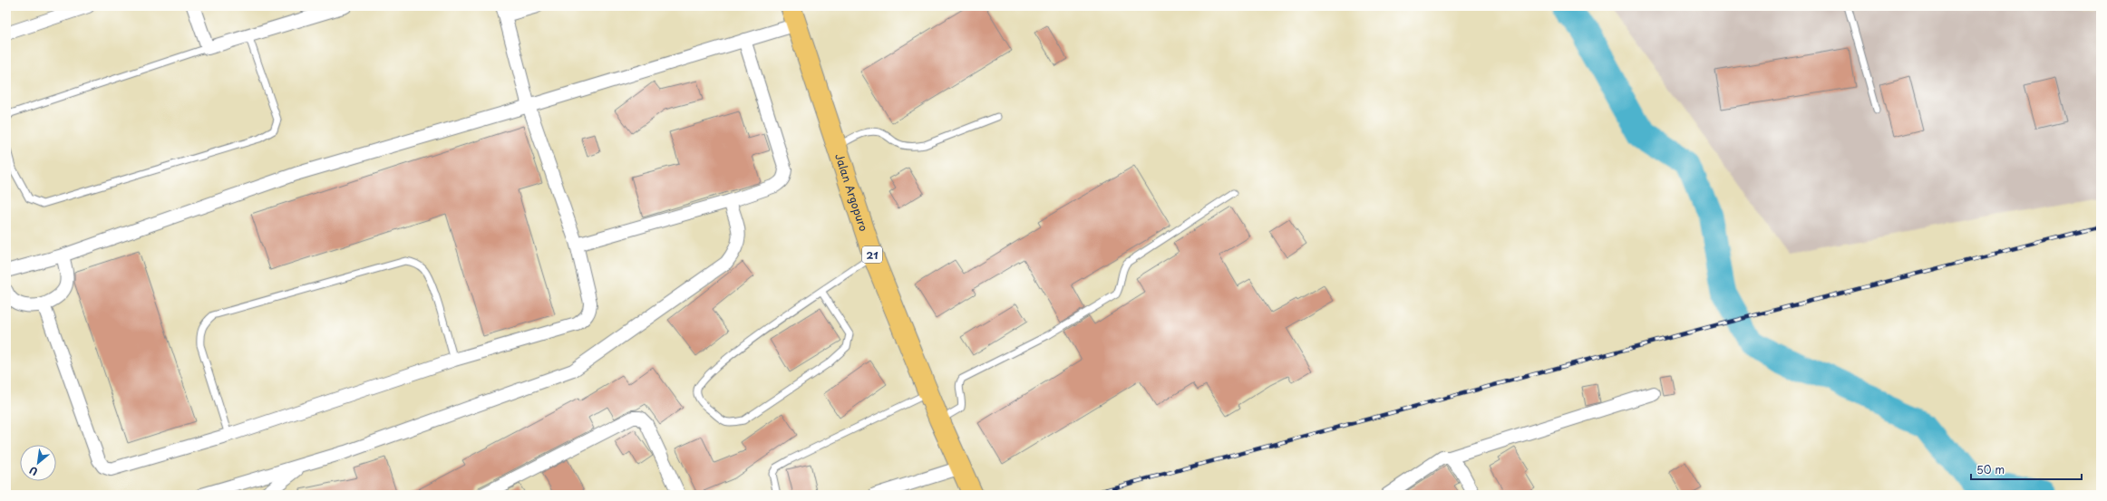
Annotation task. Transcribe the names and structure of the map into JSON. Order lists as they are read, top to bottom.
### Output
{
  "streets": {
    "highway": ["Jalan Argopuro", "21"]
  },
  "scale_bar": "50 m",
  "north": "bottom left"
}
